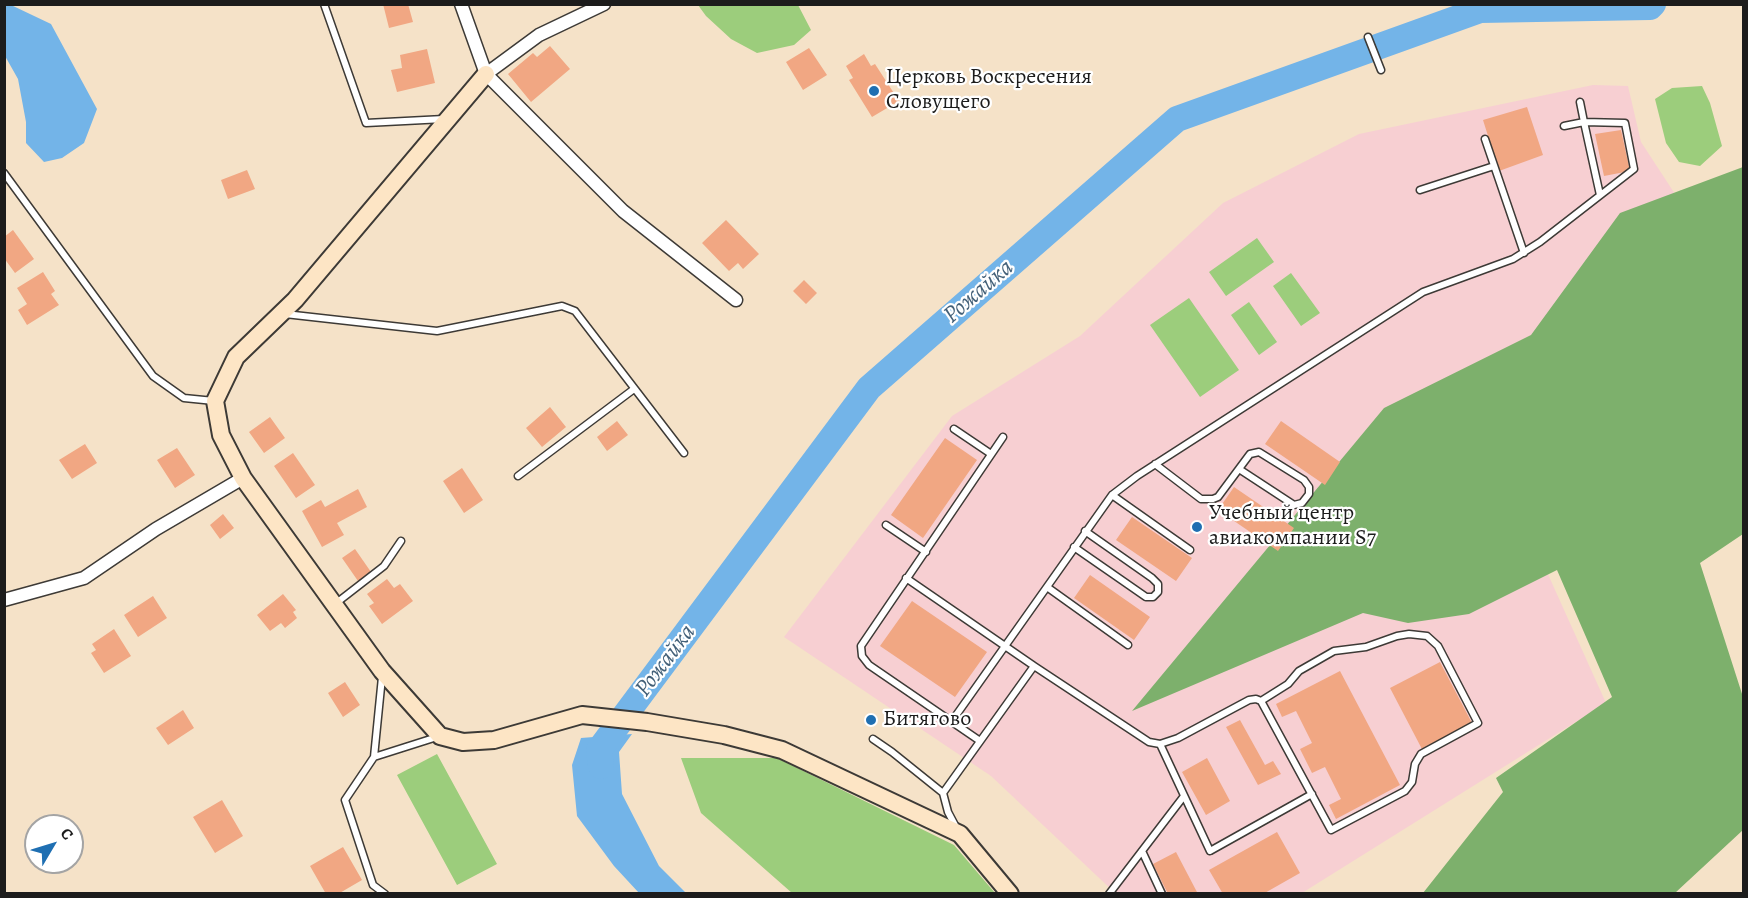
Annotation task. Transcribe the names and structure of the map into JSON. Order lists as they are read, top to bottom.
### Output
{
  "water": ["Рожайка"],
  "places": ["Церковь Воскресения Словущего", "Учебный центр авиакомпании S7", "Битягово"],
  "north": "top right"
}
